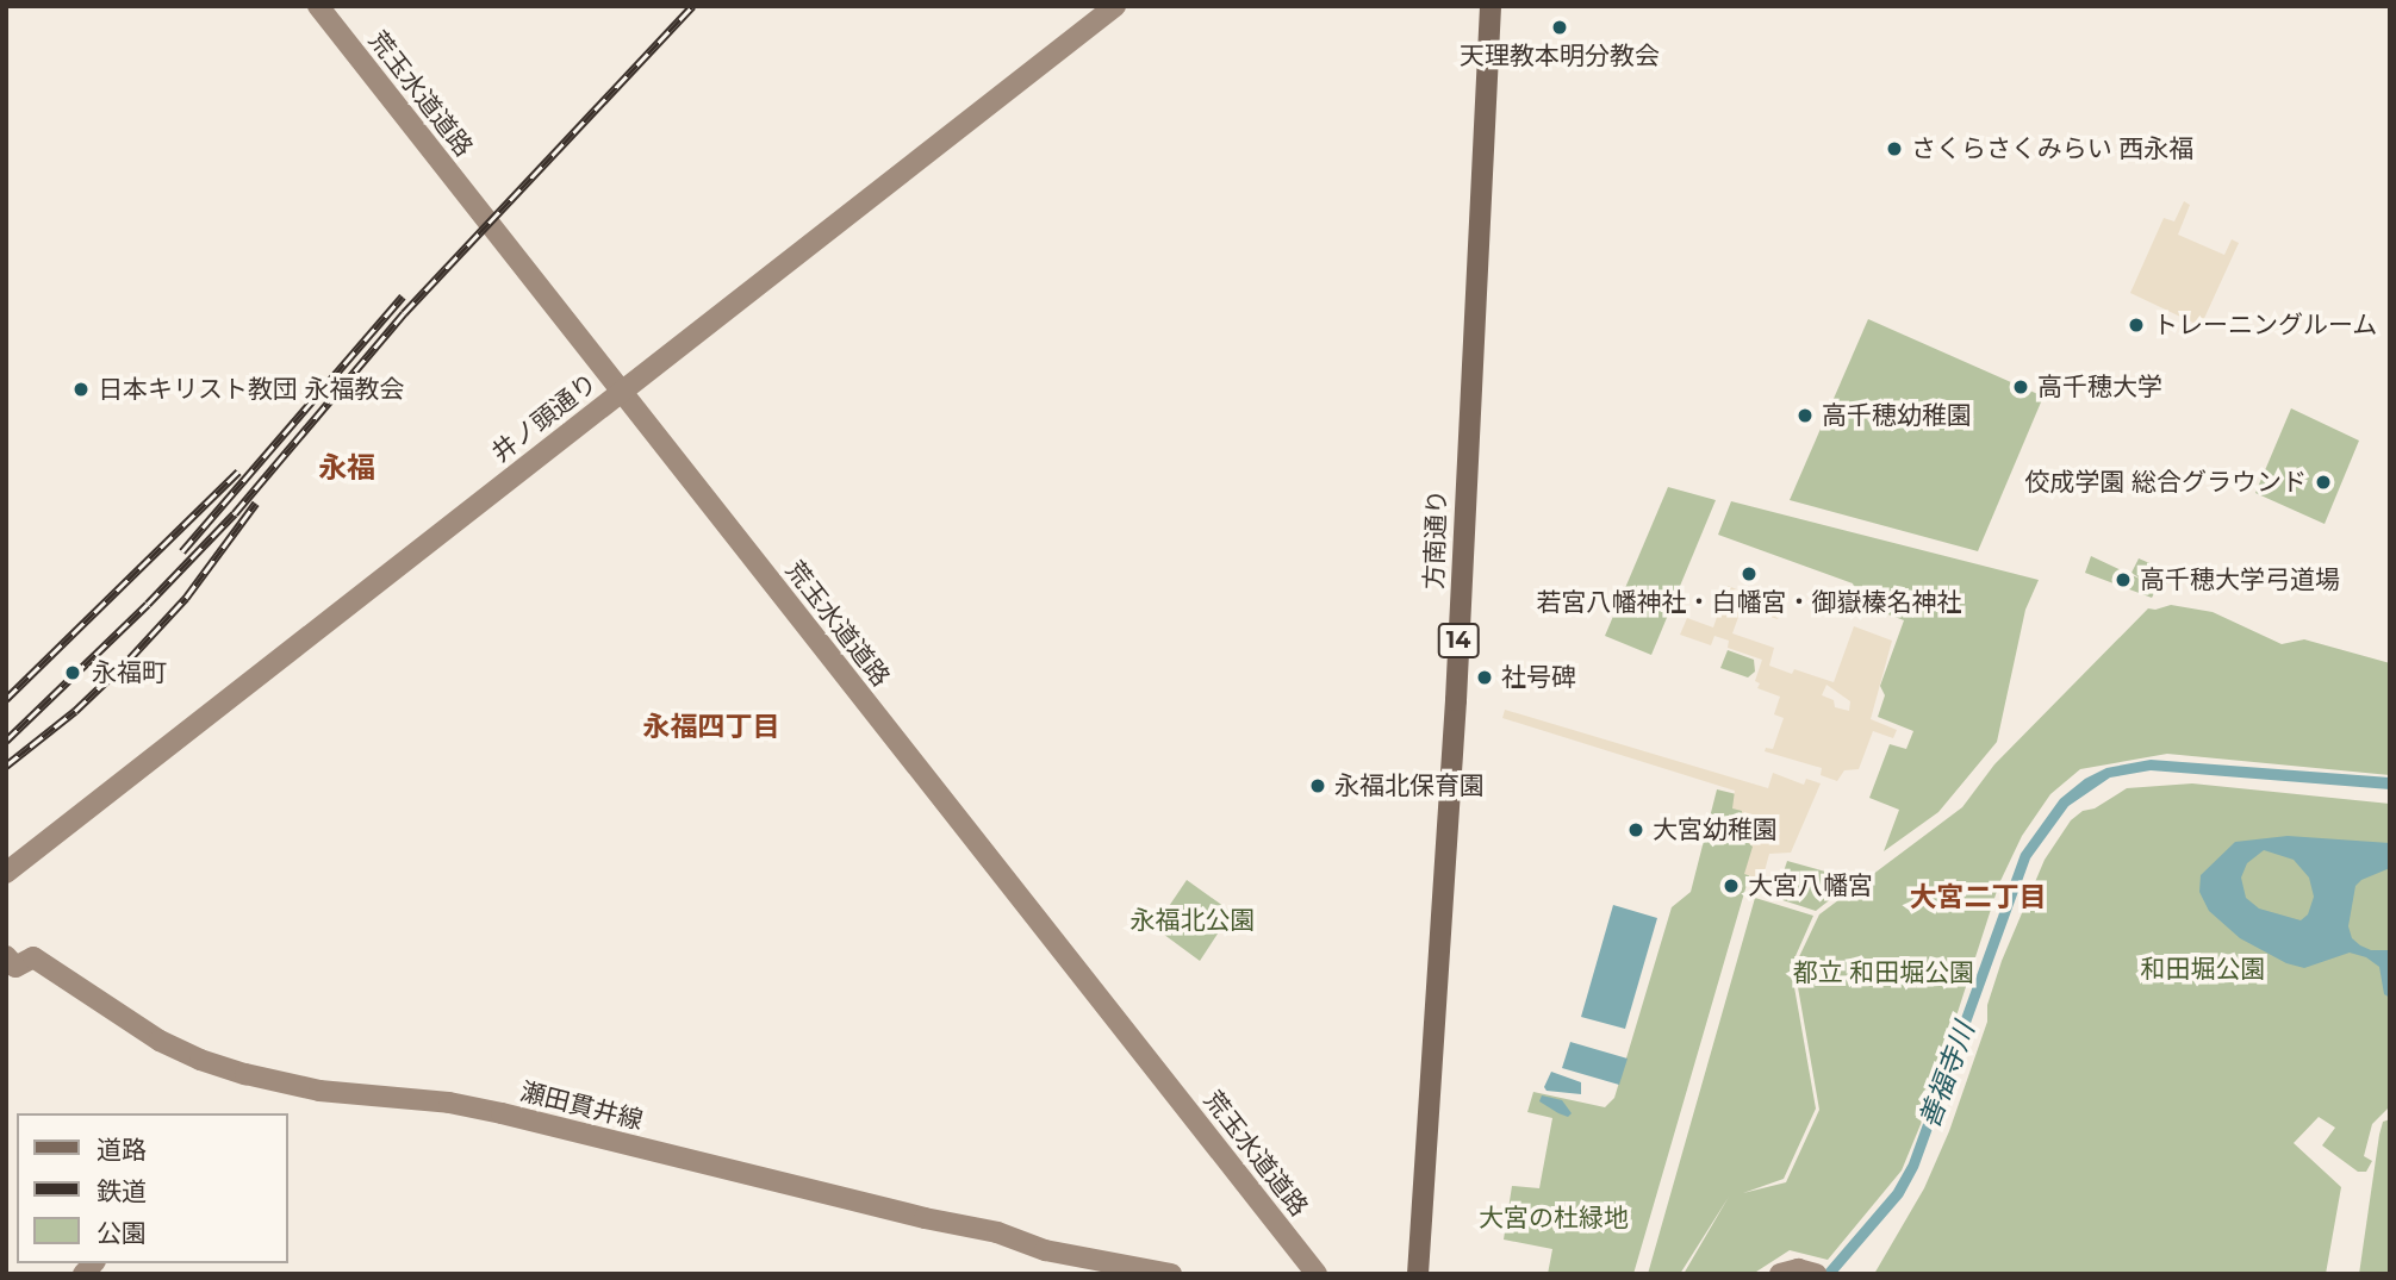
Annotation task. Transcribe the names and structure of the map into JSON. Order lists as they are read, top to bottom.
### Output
{
  "streets": {
    "main road": [
      "荒玉水道道路",
      "井ノ頭通り",
      "方南通り",
      "14",
      "瀬田貫井線"
    ]
  },
  "crossings": [
    ["荒玉水道道路", "井ノ頭通り"]
  ],
  "districts": ["永福", "永福四丁目", "大宮二丁目"],
  "water": ["善福寺川"],
  "parks": [
    "永福北公園",
    "和田堀公園",
    "都立 和田堀公園",
    "大宮の杜緑地"
  ],
  "places": [
    "天理教本明分教会",
    "さくらさくみらい 西永福",
    "トレーニングルーム",
    "高千穂大学",
    "日本キリスト教団 永福教会",
    "高千穂幼稚園",
    "佼成学園 総合グラウンド",
    "若宮八幡神社・白幡宮・御嶽榛名神社",
    "高千穂大学弓道場",
    "永福町",
    "社号碑",
    "永福北保育園",
    "大宮幼稚園",
    "大宮八幡宮"
  ],
  "legend": ["道路", "鉄道", "公園"]
}
